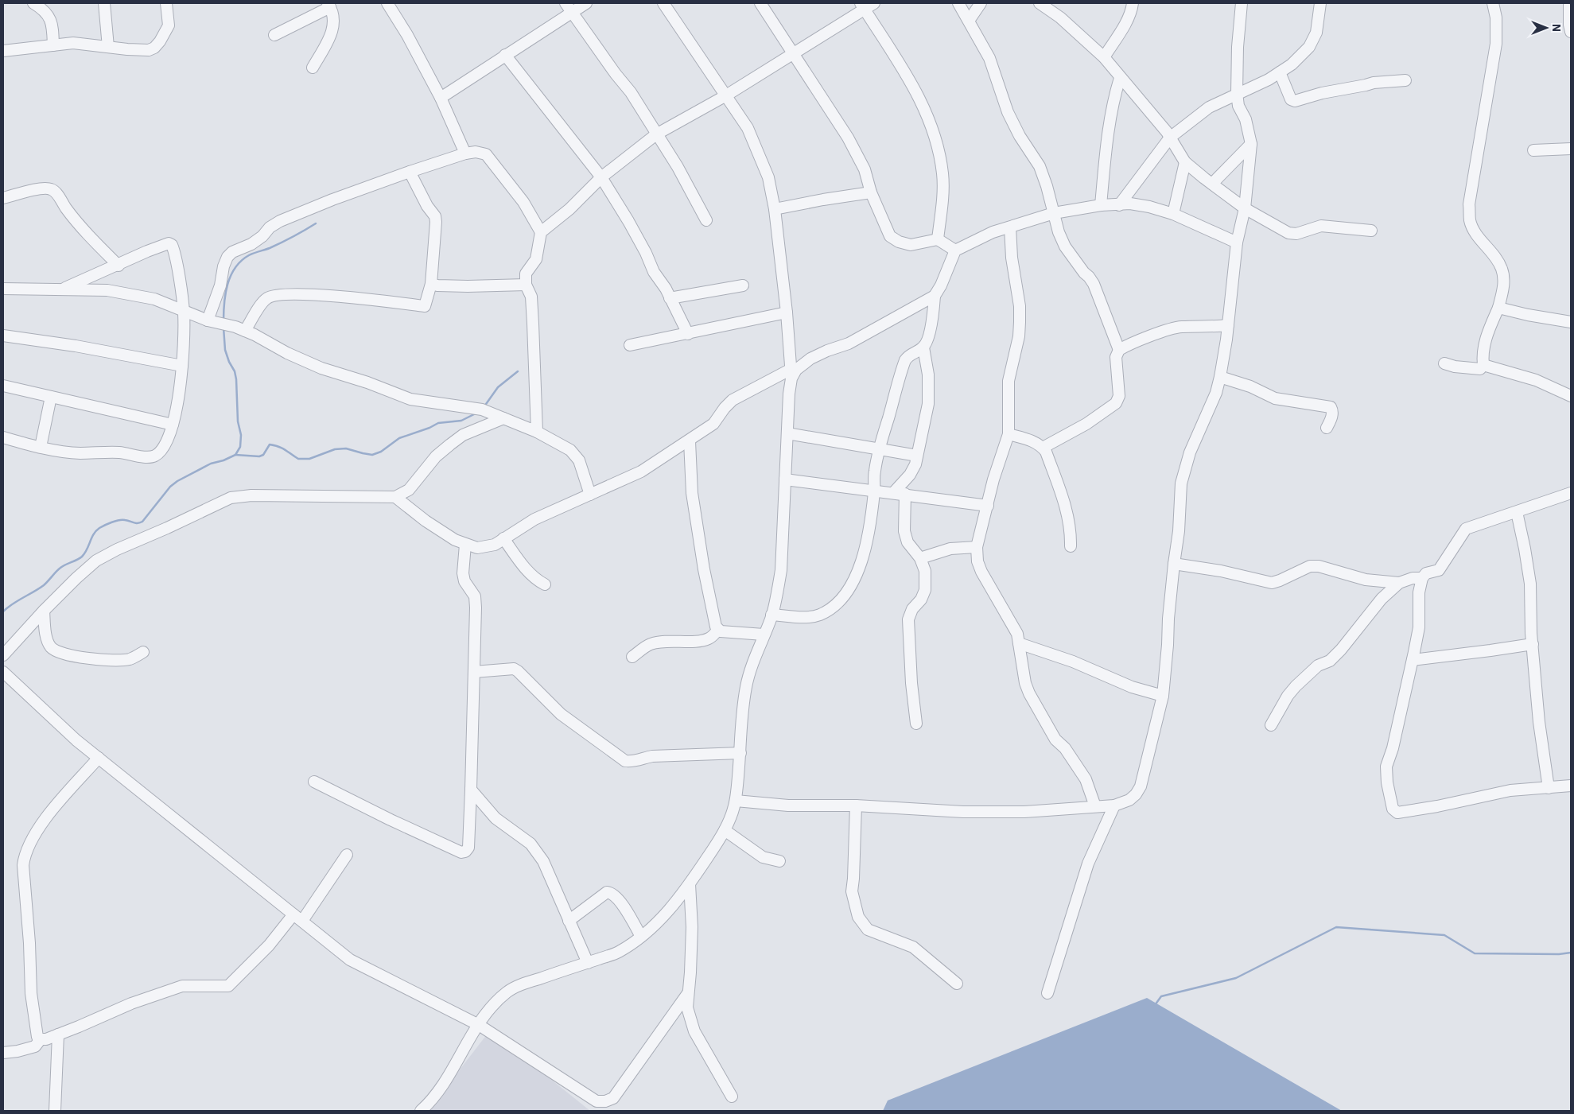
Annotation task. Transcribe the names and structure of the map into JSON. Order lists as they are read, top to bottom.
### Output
{
  "north": "right"
}
